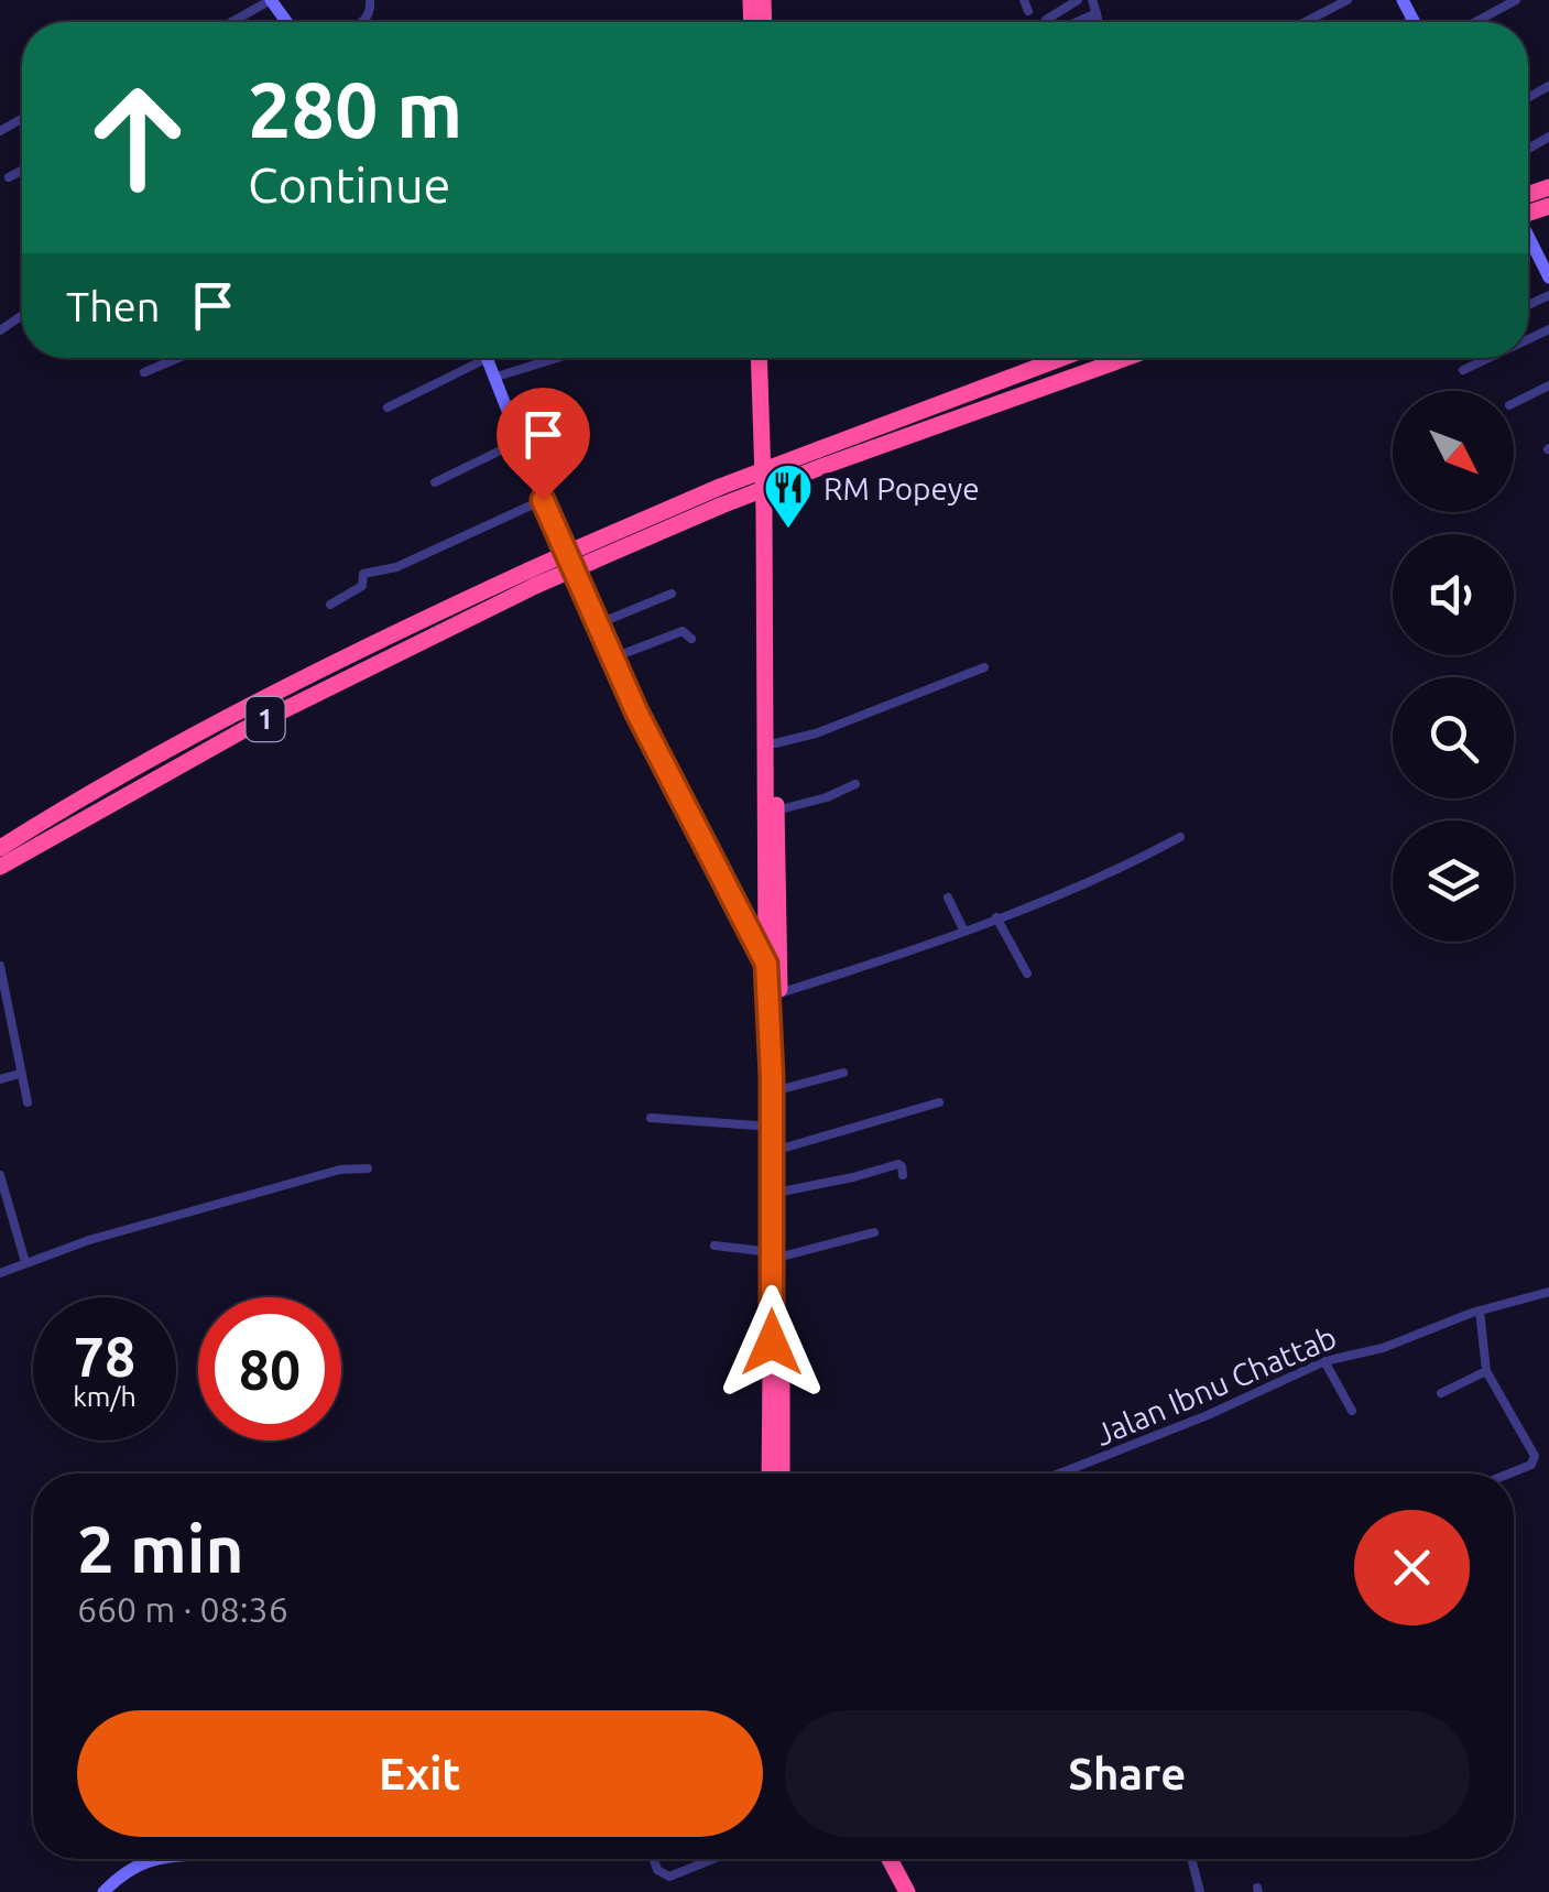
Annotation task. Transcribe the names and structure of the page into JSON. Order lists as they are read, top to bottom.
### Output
{
  "streets": {
    "highway": ["1"],
    "street": ["Jalan Ibnu Chattab"]
  },
  "places": {
    "restaurant": ["RM Popeye"]
  },
  "north": "bottom right",
  "page": {
    "turn": ["280 m", "Continue"],
    "then": "Then",
    "speed": "78 km/h",
    "limit": "80",
    "heading": ["2 min", "660 m · 08:36"],
    "buttons": ["Exit", "Share"]
  }
}
